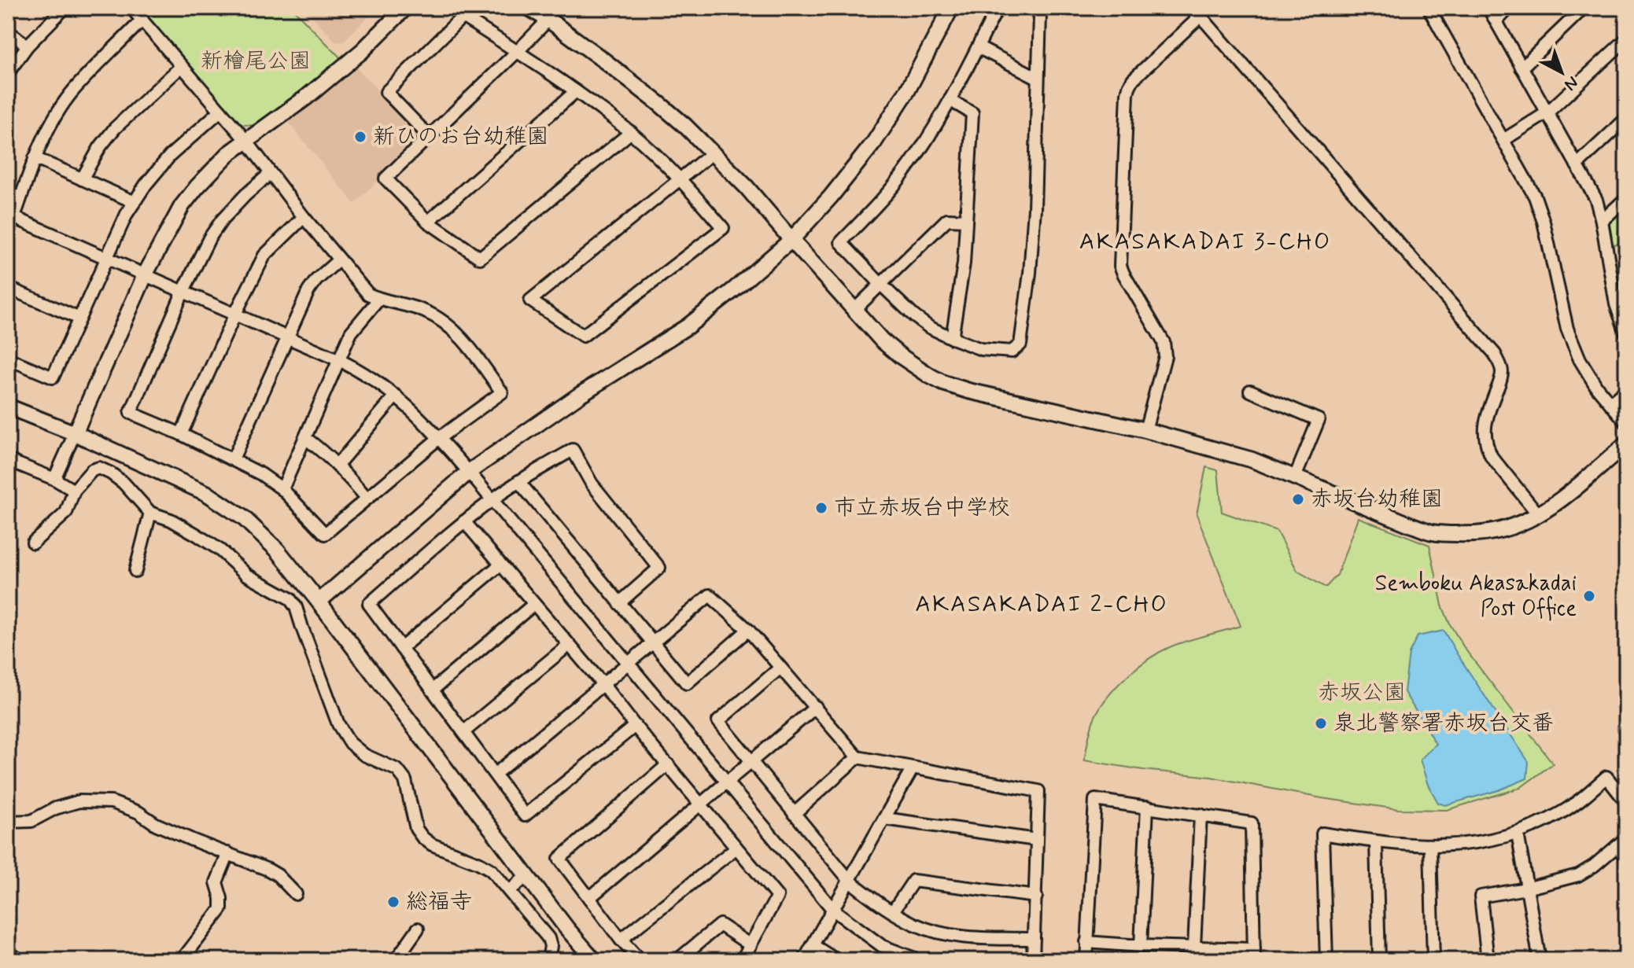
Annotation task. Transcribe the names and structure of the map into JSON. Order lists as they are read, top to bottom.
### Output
{
  "districts": ["AKASAKADAI 3-CHO", "AKASAKADAI 2-CHO"],
  "parks": ["新檜尾公園", "赤坂公園"],
  "places": [
    "新ひのお台幼稚園",
    "赤坂台幼稚園",
    "市立赤坂台中学校",
    "Semboku Akasakadai Post Office",
    "泉北警察署赤坂台交番",
    "総福寺"
  ],
  "north": "bottom right"
}
